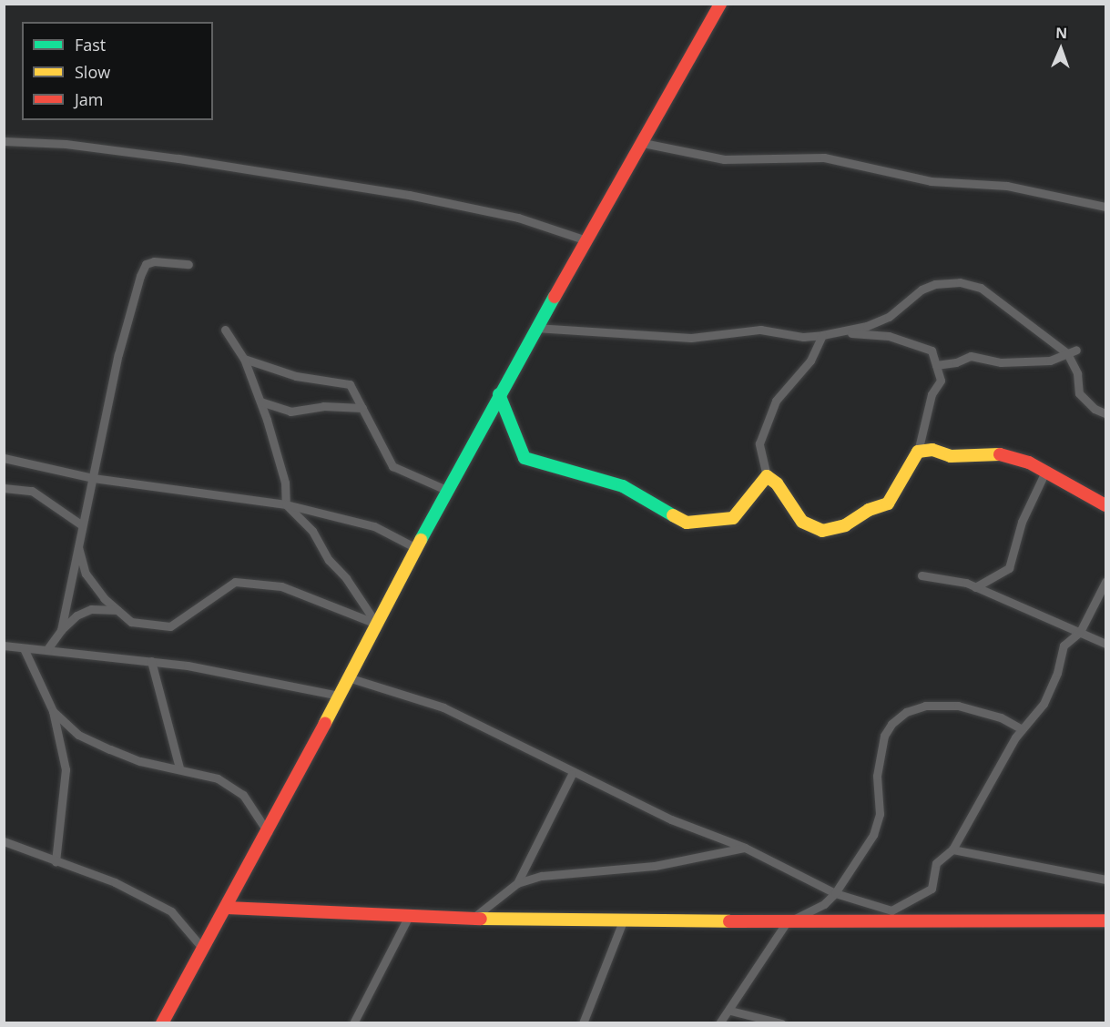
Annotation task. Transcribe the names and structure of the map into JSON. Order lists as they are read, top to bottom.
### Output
{
  "legend": ["Fast", "Slow", "Jam"],
  "north": "top"
}
